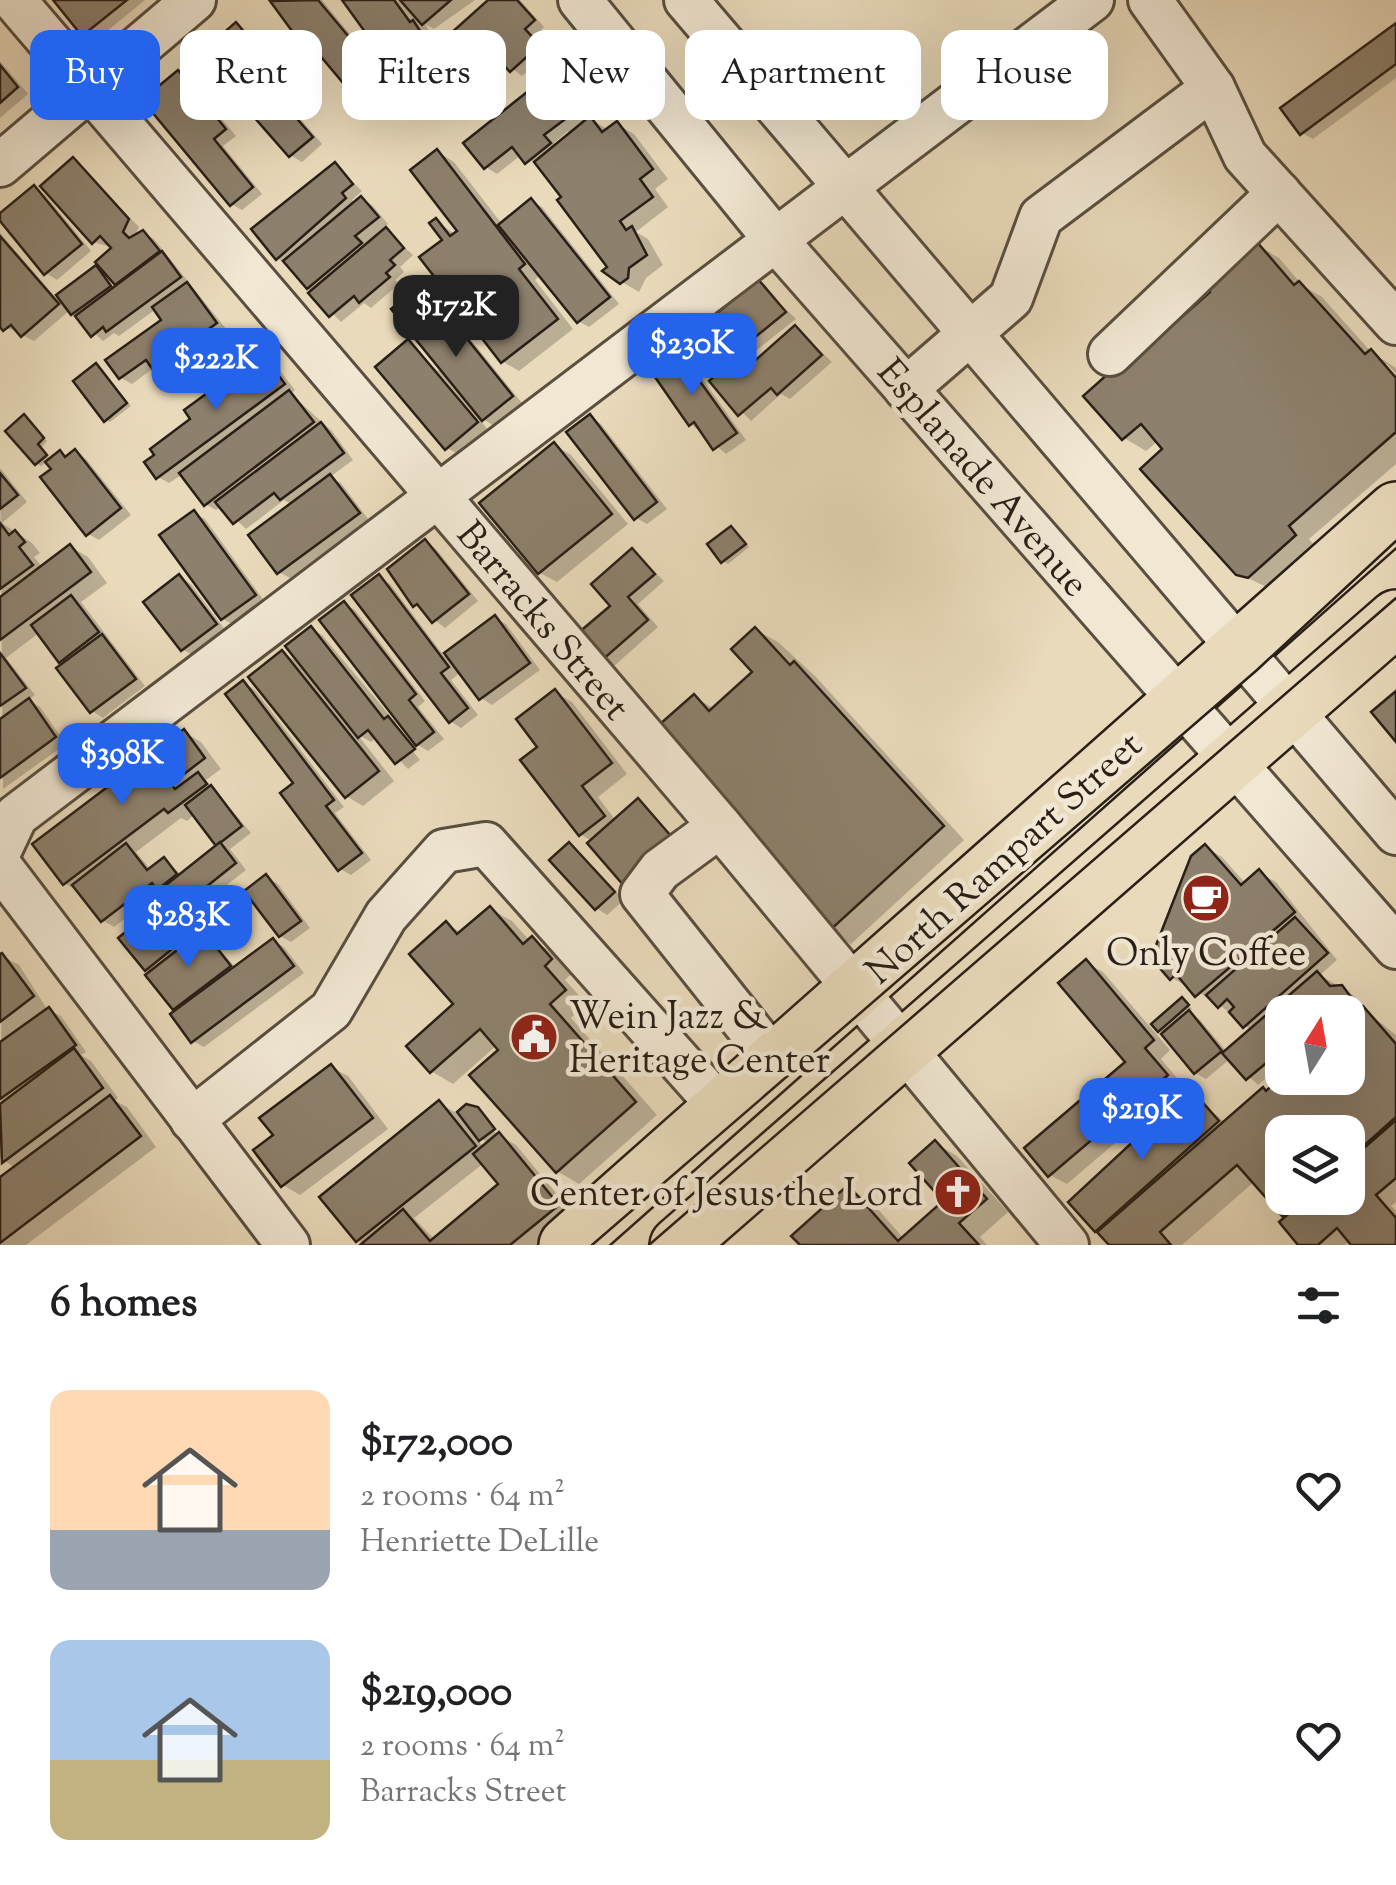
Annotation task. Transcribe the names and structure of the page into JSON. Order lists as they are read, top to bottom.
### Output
{
  "streets": {
    "main road": ["North Rampart Street"],
    "street": ["Esplanade Avenue", "Barracks Street"]
  },
  "crossings": [
    ["Esplanade Avenue", "North Rampart Street"],
    ["Barracks Street", "North Rampart Street"]
  ],
  "places": {
    "cafe": ["Only Coffee"],
    "public building": ["Wein Jazz & Heritage Center"],
    "church": ["Center of Jesus the Lord"]
  },
  "north": "top",
  "page": {
    "chip": [
      "Buy",
      "Rent",
      "Filters",
      "New",
      "Apartment",
      "House"
    ],
    "price": [
      "$172K",
      "$230K",
      "$222K",
      "$398K",
      "$283K",
      "$219K"
    ],
    "heading": "6 homes",
    "list": [
      {
        "name": "$172,000",
        "note": "2 rooms · 64 m² · Henriette DeLille"
      },
      {
        "name": "$219,000",
        "note": "2 rooms · 64 m² · Barracks Street"
      }
    ]
  }
}
